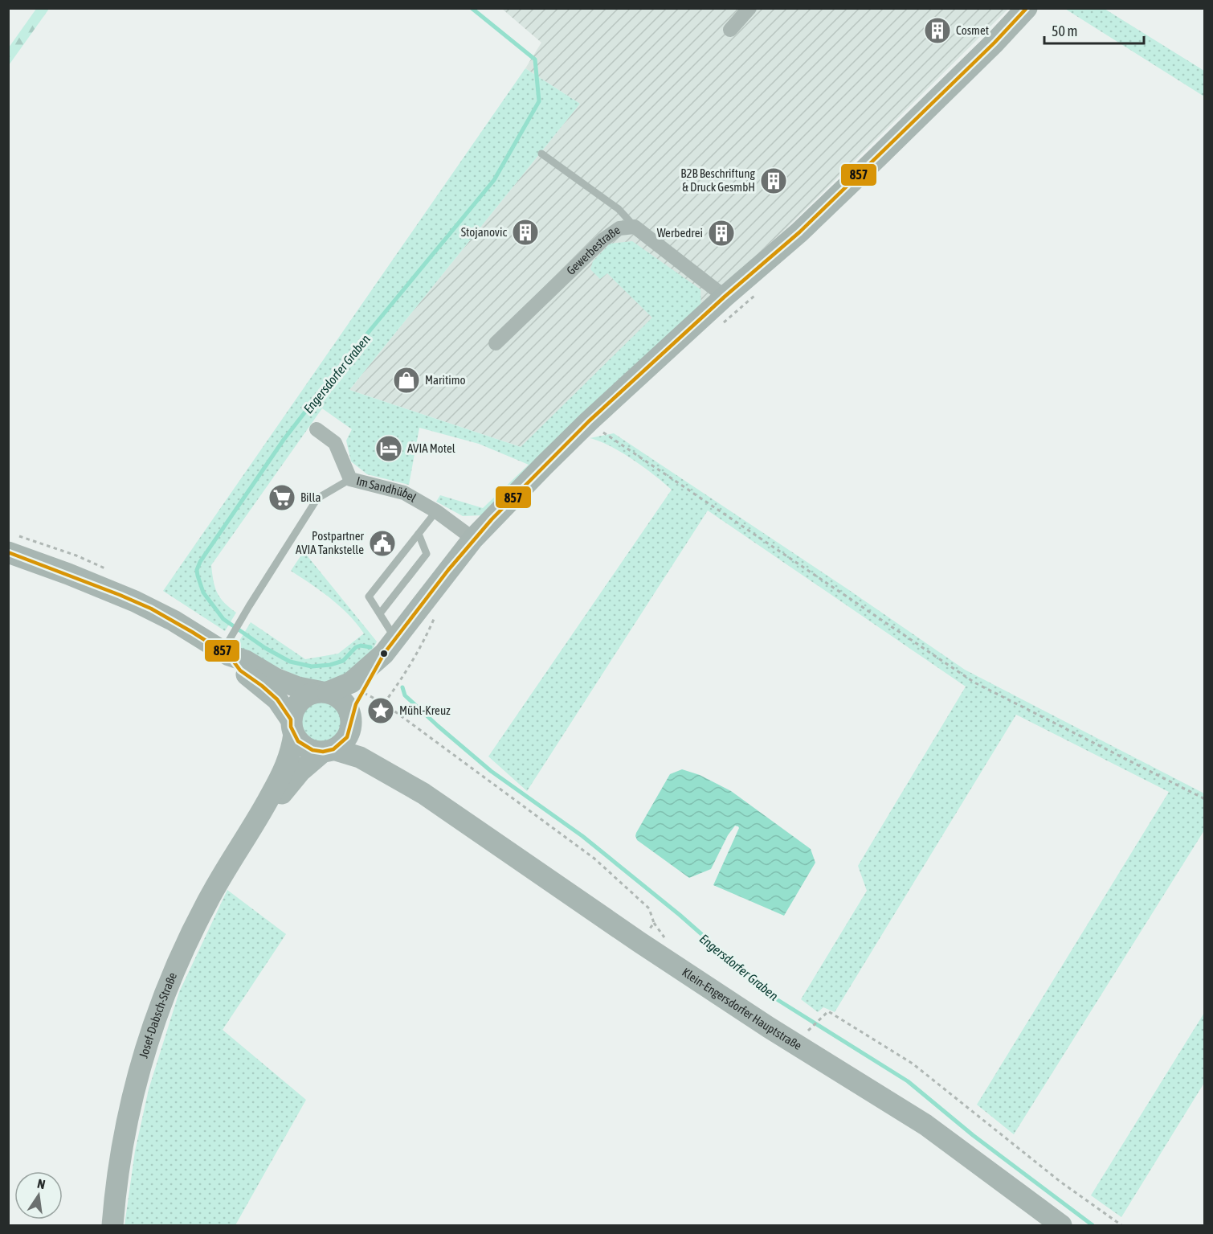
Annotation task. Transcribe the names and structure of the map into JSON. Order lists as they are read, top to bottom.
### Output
{
  "streets": {
    "main road": ["Klein-Engersdorfer Hauptstraße", "Josef-Dabsch-Straße"],
    "street": ["Gewerbestraße", "Im Sandhübel"]
  },
  "water": ["Engersdorfer Graben"],
  "places": {
    "building": [
      "Cosmet",
      "B2B Beschriftung & Druck GesmbH",
      "Stojanovic",
      "Werbedrei"
    ],
    "shop": ["Maritimo"],
    "hotel": ["AVIA Motel"],
    "supermarket": ["Billa"],
    "public building": ["Postpartner AVIA Tankstelle"],
    "place": ["Mühl-Kreuz"]
  },
  "lines": ["transit line 857"],
  "scale_bar": "50 m",
  "north": "top"
}
